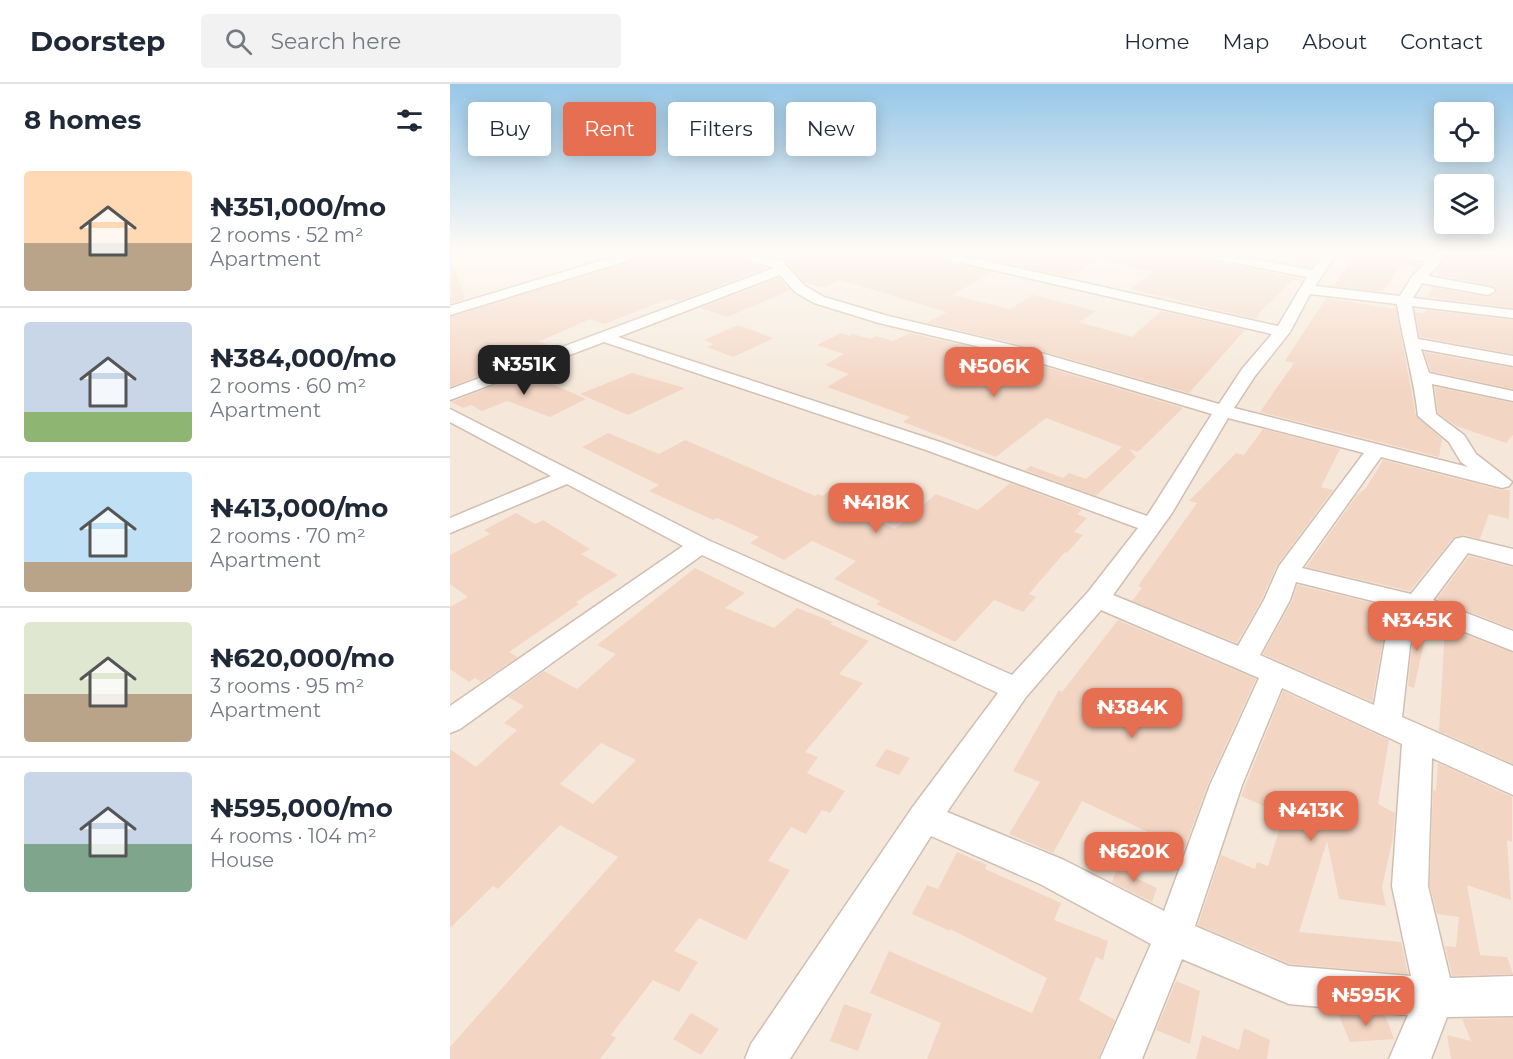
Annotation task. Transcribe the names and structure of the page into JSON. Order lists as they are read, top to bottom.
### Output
{
  "page": {
    "header": "Doorstep",
    "search": "Search here",
    "nav": [
      "Home",
      "Map",
      "About",
      "Contact"
    ],
    "heading": "8 homes",
    "chip": [
      "Buy",
      "Rent",
      "Filters",
      "New"
    ],
    "list": [
      {
        "name": "₦351,000/mo",
        "note": "2 rooms · 52 m² · Apartment"
      },
      {
        "name": "₦384,000/mo",
        "note": "2 rooms · 60 m² · Apartment"
      },
      {
        "name": "₦413,000/mo",
        "note": "2 rooms · 70 m² · Apartment"
      },
      {
        "name": "₦620,000/mo",
        "note": "3 rooms · 95 m² · Apartment"
      },
      {
        "name": "₦595,000/mo",
        "note": "4 rooms · 104 m² · House"
      }
    ],
    "price": [
      "₦351K",
      "₦506K",
      "₦418K",
      "₦345K",
      "₦384K",
      "₦413K",
      "₦620K",
      "₦595K"
    ]
  }
}
